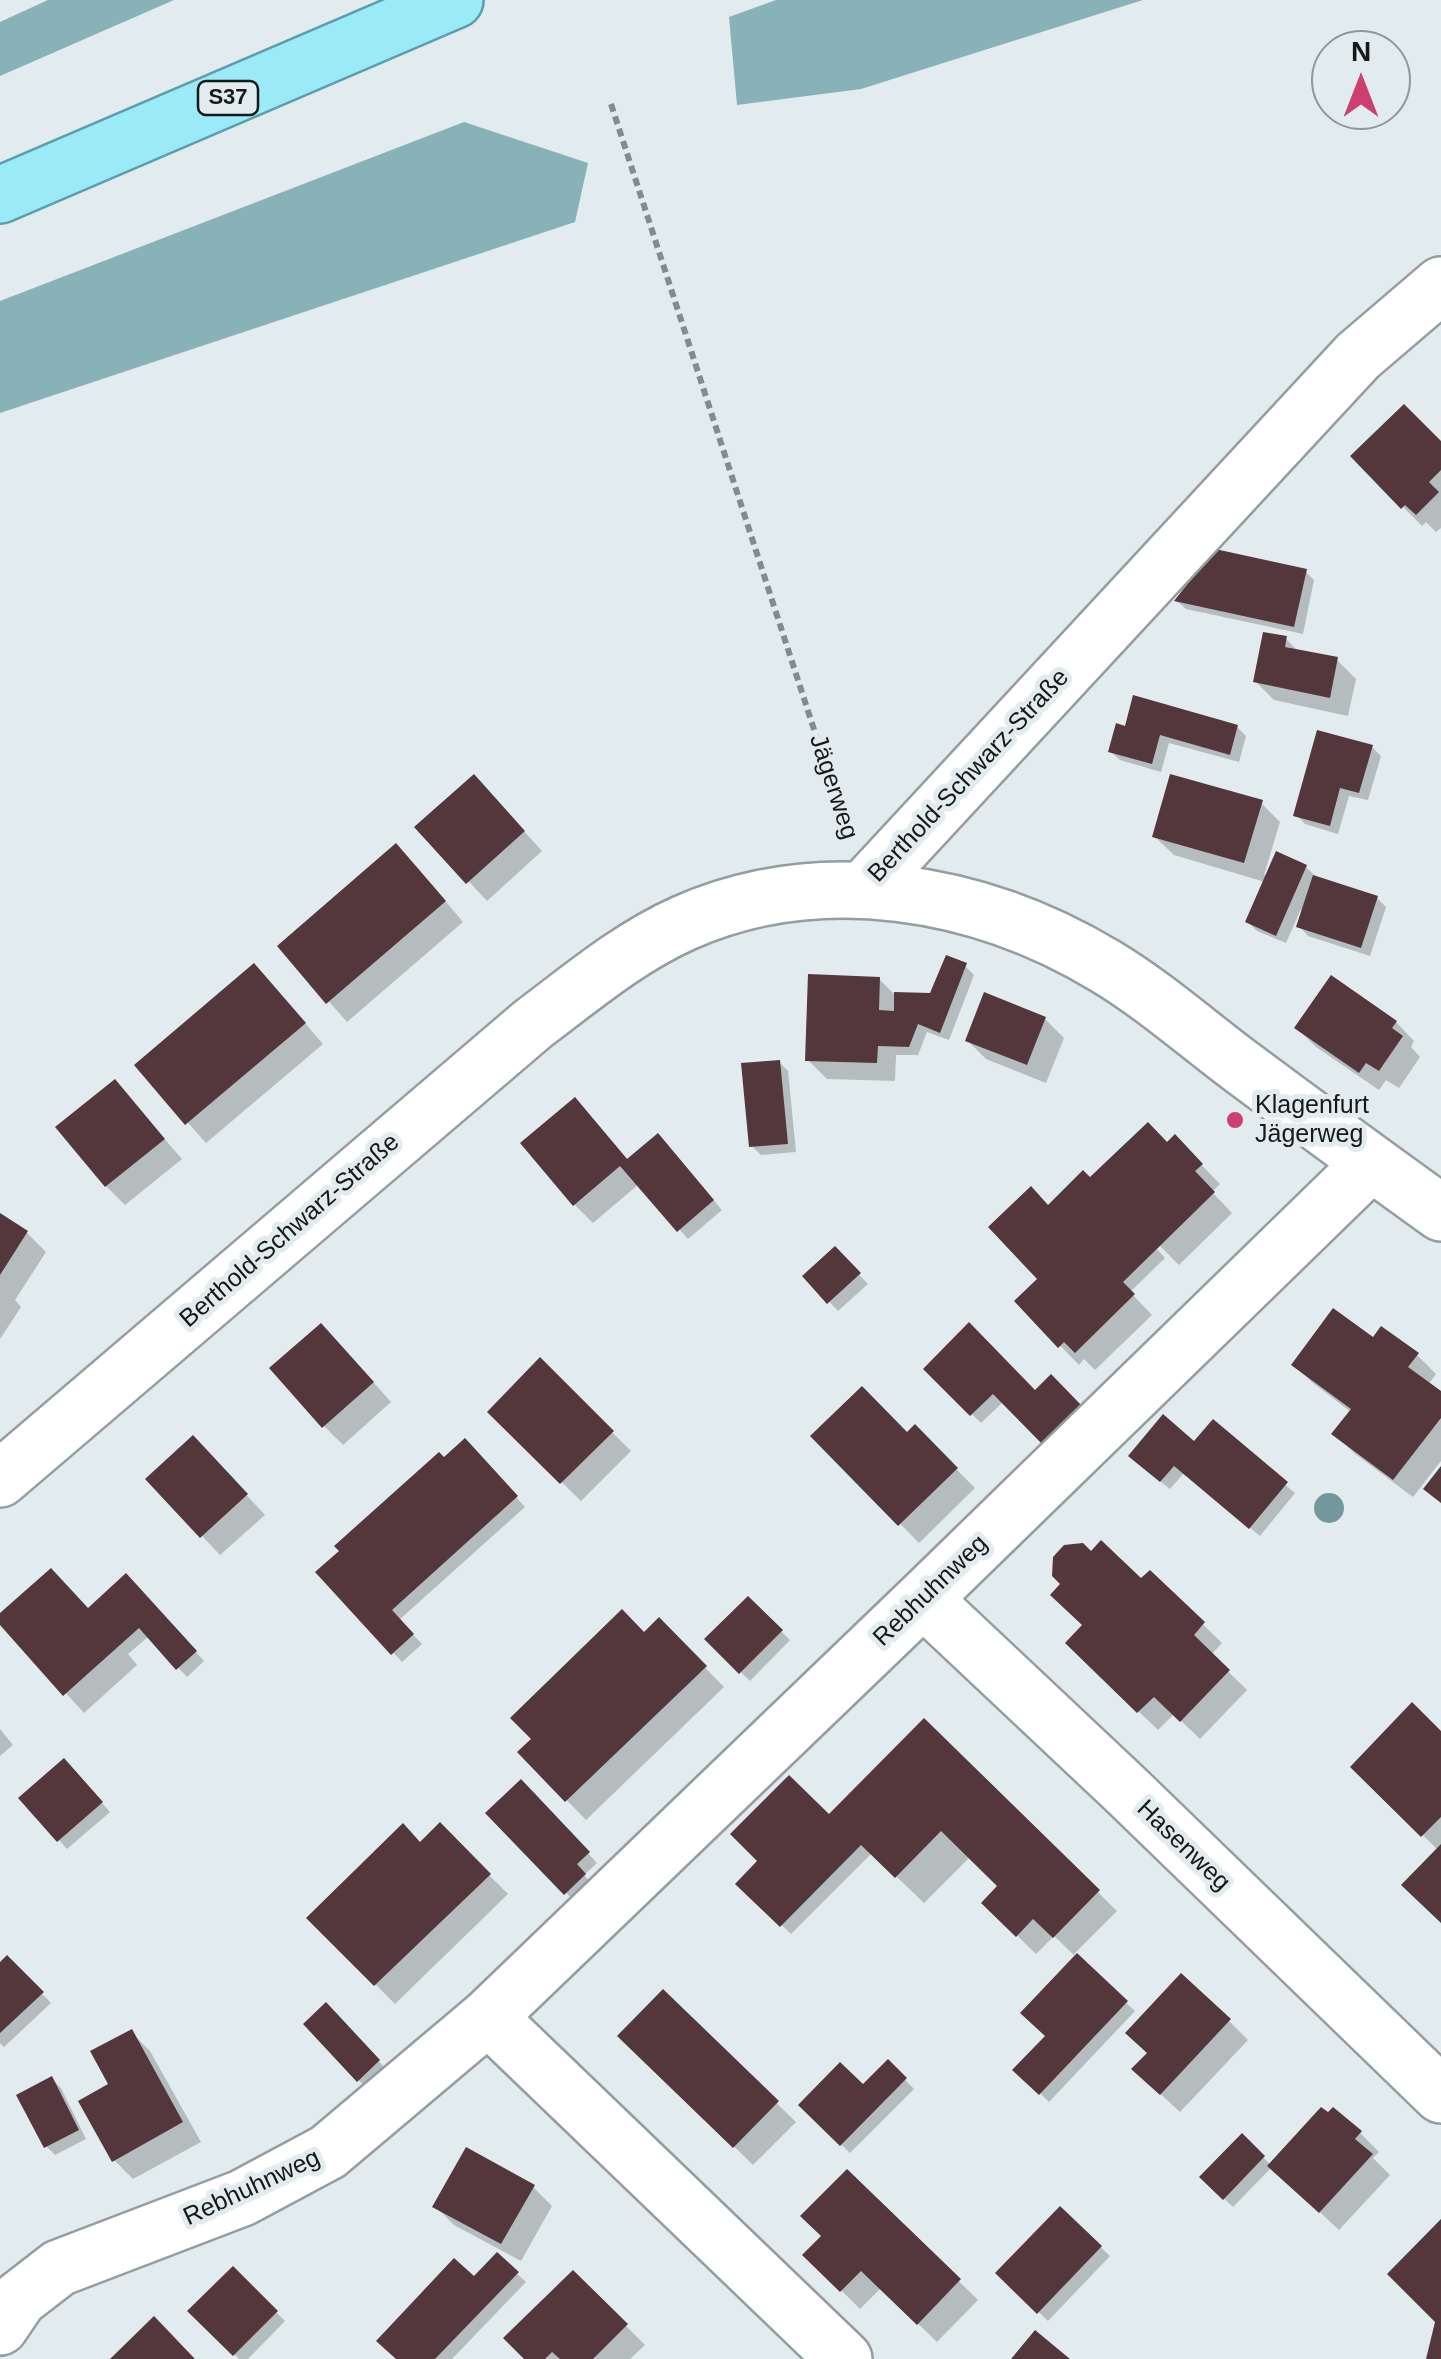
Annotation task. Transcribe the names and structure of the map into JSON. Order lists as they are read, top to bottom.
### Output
{
  "streets": {
    "highway": ["S37"],
    "street": ["Berthold-Schwarz-Straße", "Rebhuhnweg", "Hasenweg"],
    "path": ["Jägerweg"]
  },
  "crossings": [
    ["Berthold-Schwarz-Straße", "Jägerweg"],
    ["Rebhuhnweg", "Hasenweg"]
  ],
  "places": ["Klagenfurt Jägerweg"],
  "north": "top"
}
